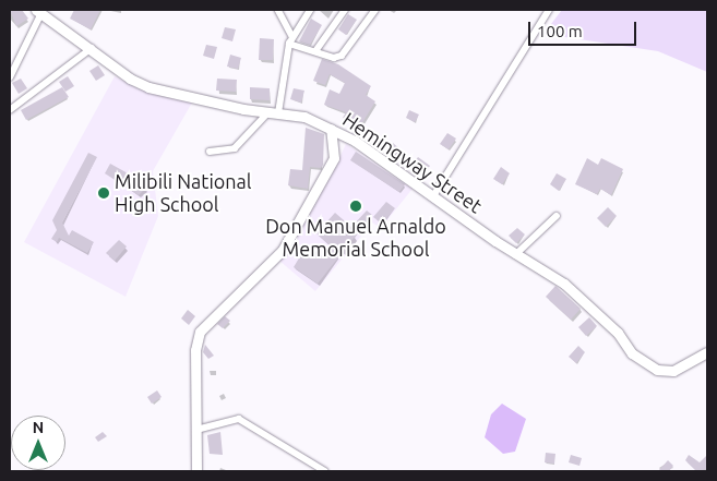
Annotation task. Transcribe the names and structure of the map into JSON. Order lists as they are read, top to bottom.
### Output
{
  "streets": {
    "main road": ["Hemingway Street"]
  },
  "places": ["Milibili National High School", "Don Manuel Arnaldo Memorial School"],
  "scale_bar": "100 m",
  "north": "top"
}
